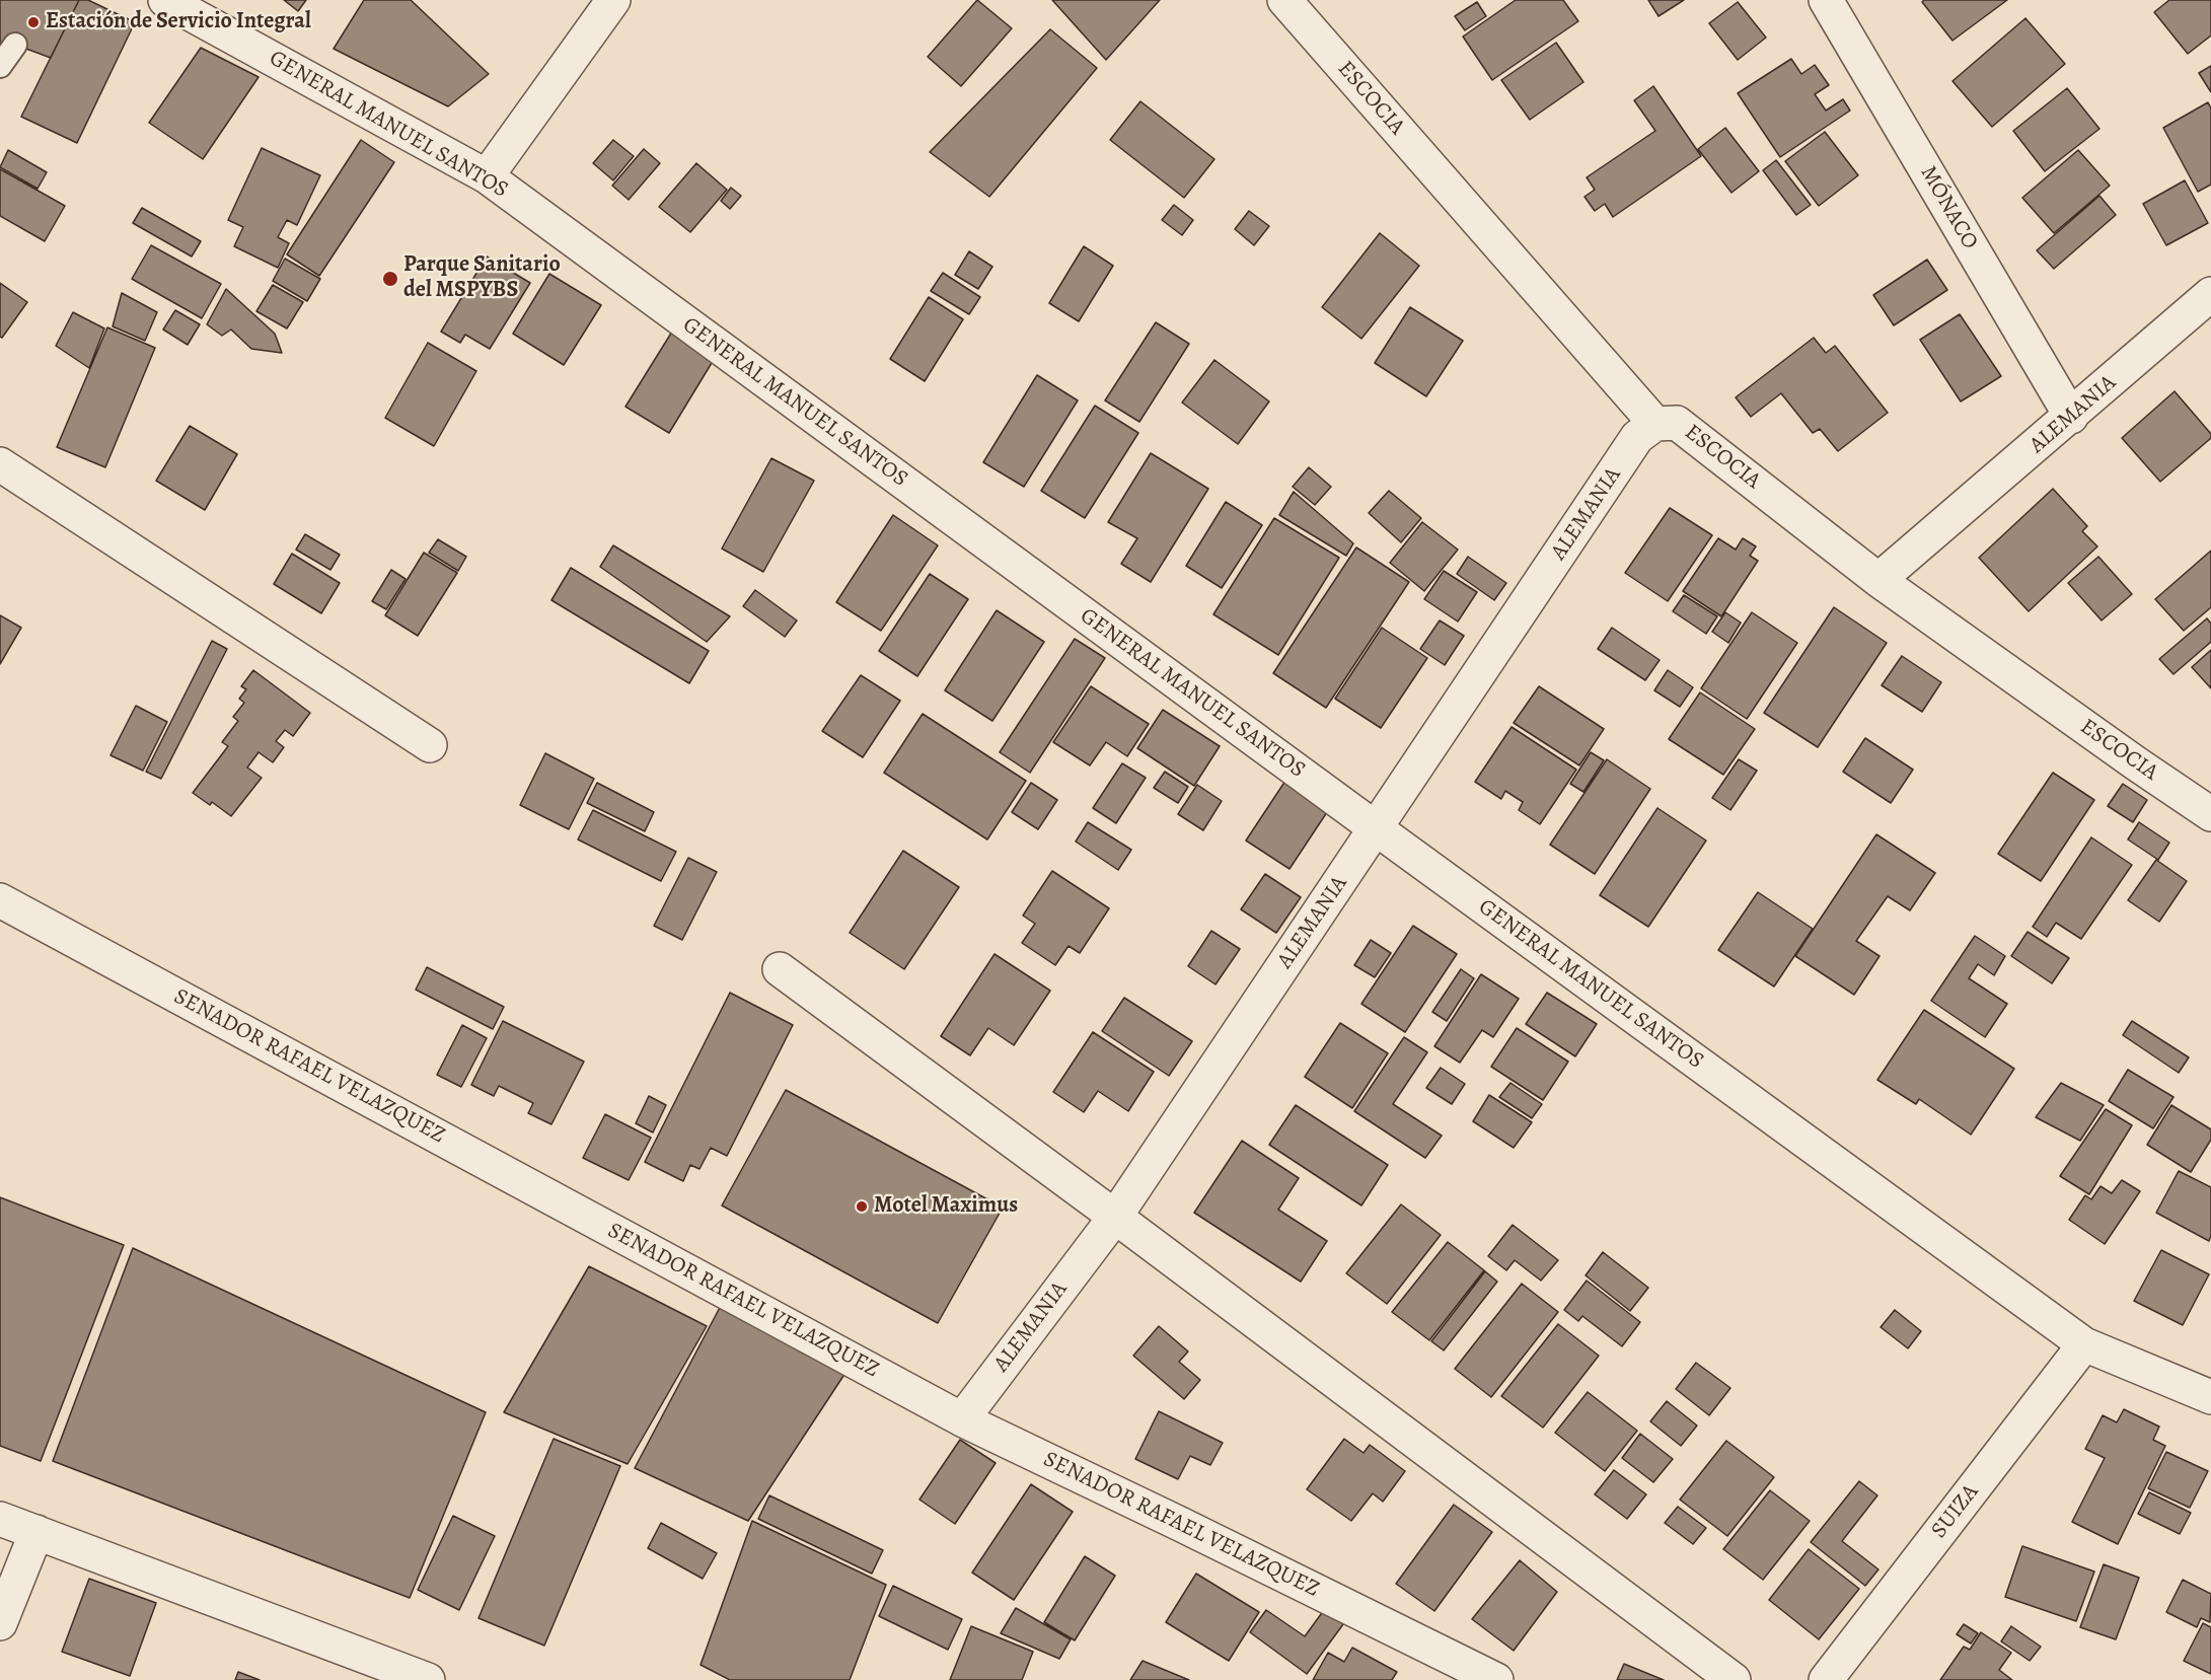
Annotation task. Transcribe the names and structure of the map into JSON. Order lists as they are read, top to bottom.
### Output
{
  "streets": {
    "street": [
      "ESCOCIA",
      "GENERAL MANUEL SANTOS",
      "MÓNACO",
      "ALEMANIA",
      "SENADOR RAFAEL VELAZQUEZ",
      "SUIZA"
    ]
  },
  "crossings": [
    ["ESCOCIA", "ALEMANIA"],
    ["GENERAL MANUEL SANTOS", "ALEMANIA"],
    ["GENERAL MANUEL SANTOS", "SUIZA"],
    ["MÓNACO", "ALEMANIA"],
    ["ALEMANIA", "SENADOR RAFAEL VELAZQUEZ"]
  ],
  "places": ["Estación de Servicio Integral", "Parque Sanitario del MSPYBS", "Motel Maximus"]
}
